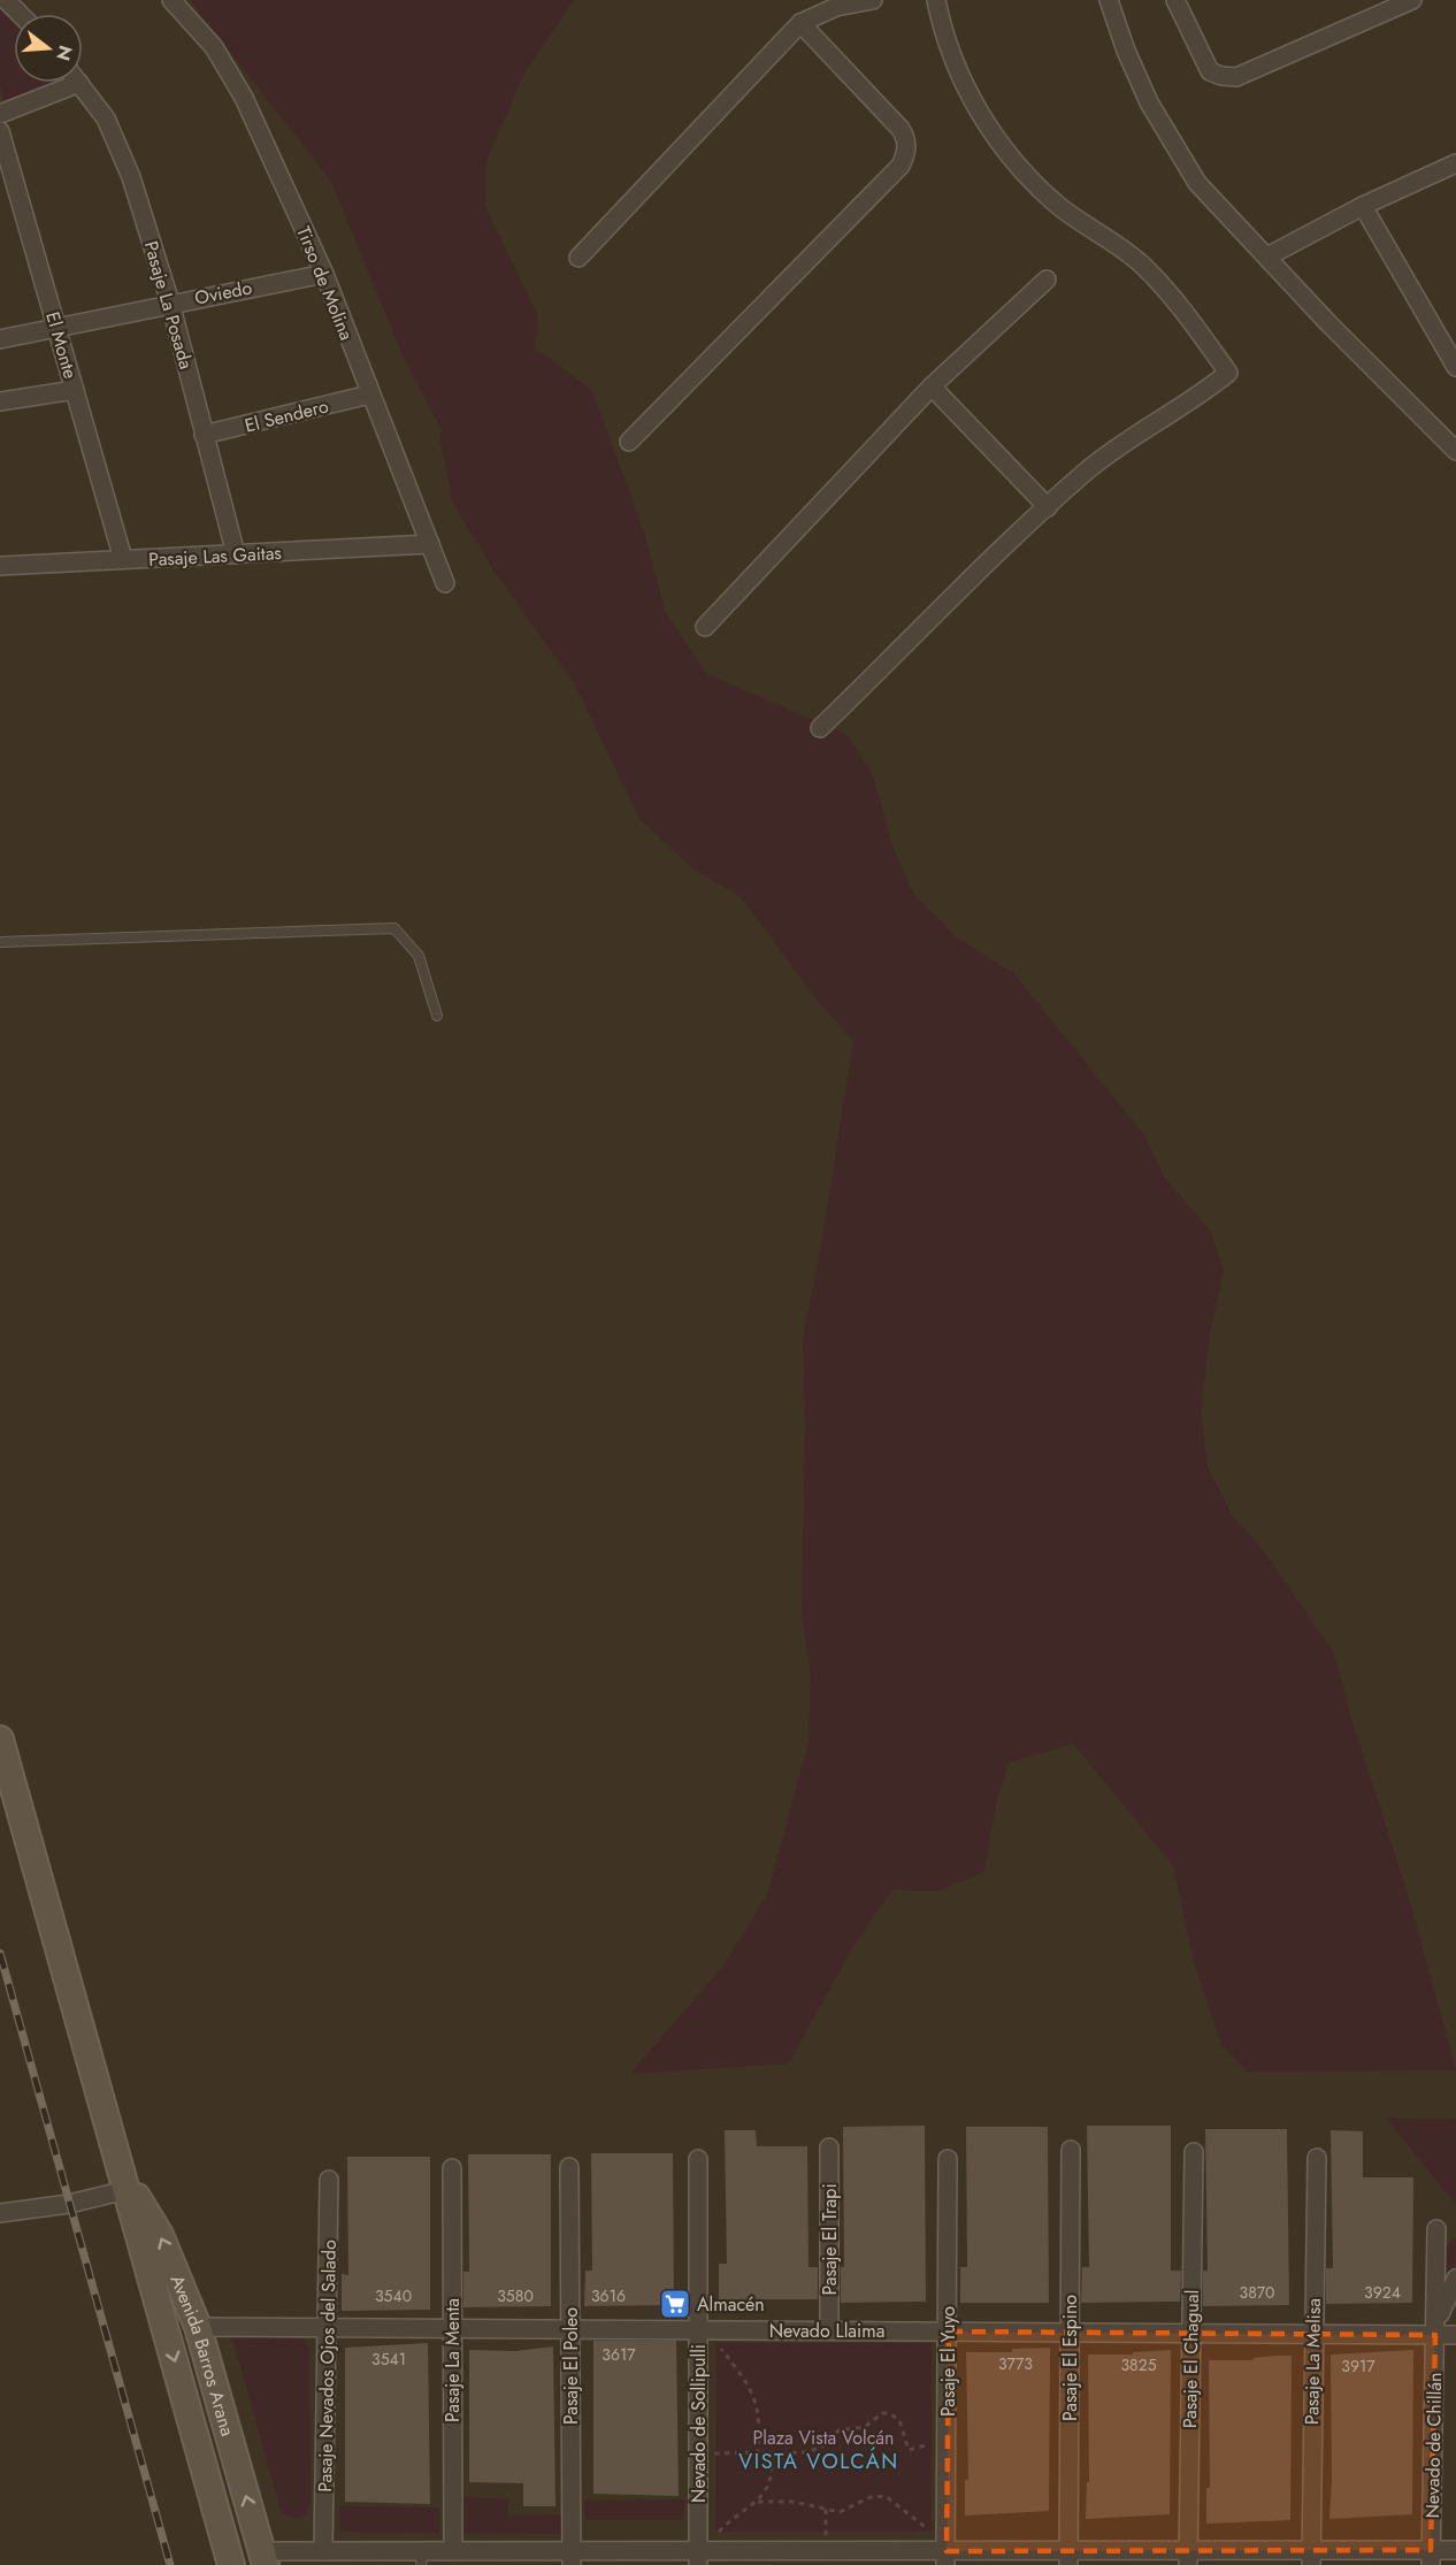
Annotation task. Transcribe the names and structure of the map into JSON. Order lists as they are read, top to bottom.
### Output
{
  "streets": {
    "main road": ["Avenida Barros Arana"],
    "street": [
      "Tirso de Molina",
      "Oviedo",
      "Pasaje La Posada",
      "El Monte",
      "El Sendero",
      "Pasaje Las Gaitas",
      "Pasaje El Trapi",
      "Nevado Llaima",
      "Pasaje El Espino",
      "Pasaje El Chagual",
      "Pasaje La Menta",
      "Pasaje El Yuyo",
      "Pasaje La Melisa",
      "Pasaje Nevados Ojos del Salado",
      "Pasaje El Poleo",
      "Nevado de Sollipulli",
      "Nevado de Chillán"
    ]
  },
  "crossings": [
    ["Tirso de Molina", "Oviedo"],
    ["Tirso de Molina", "El Sendero"],
    ["Tirso de Molina", "Pasaje Las Gaitas"],
    ["Oviedo", "Pasaje La Posada"],
    ["Oviedo", "El Monte"],
    ["Pasaje La Posada", "El Sendero"],
    ["Pasaje La Posada", "Pasaje Las Gaitas"],
    ["El Monte", "Pasaje Las Gaitas"],
    ["Pasaje El Trapi", "Nevado Llaima"],
    ["Nevado Llaima", "Avenida Barros Arana"],
    ["Nevado Llaima", "Pasaje El Espino"],
    ["Nevado Llaima", "Pasaje El Chagual"],
    ["Nevado Llaima", "Pasaje La Menta"],
    ["Nevado Llaima", "Pasaje El Yuyo"],
    ["Nevado Llaima", "Pasaje La Melisa"],
    ["Nevado Llaima", "Pasaje Nevados Ojos del Salado"],
    ["Nevado Llaima", "Pasaje El Poleo"],
    ["Nevado Llaima", "Nevado de Sollipulli"],
    ["Nevado Llaima", "Nevado de Chillán"]
  ],
  "districts": ["VISTA VOLCÁN"],
  "parks": ["Plaza Vista Volcán"],
  "places": {
    "supermarket": ["Almacén"]
  },
  "house_numbers": [
    "3870",
    "3924",
    "3540",
    "3580",
    "3616",
    "3617",
    "3541",
    "3773",
    "3825",
    "3917"
  ],
  "north": "right"
}
